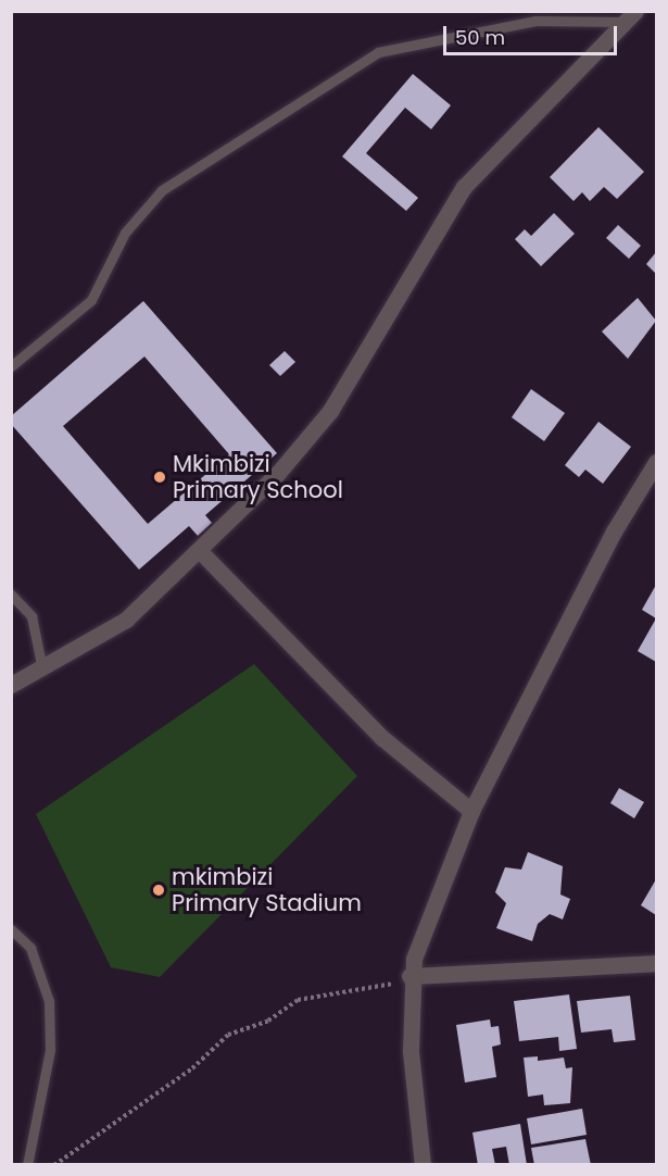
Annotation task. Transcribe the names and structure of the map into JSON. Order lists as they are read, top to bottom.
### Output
{
  "places": ["Mkimbizi Primary School", "mkimbizi Primary Stadium"],
  "scale_bar": "50 m"
}
